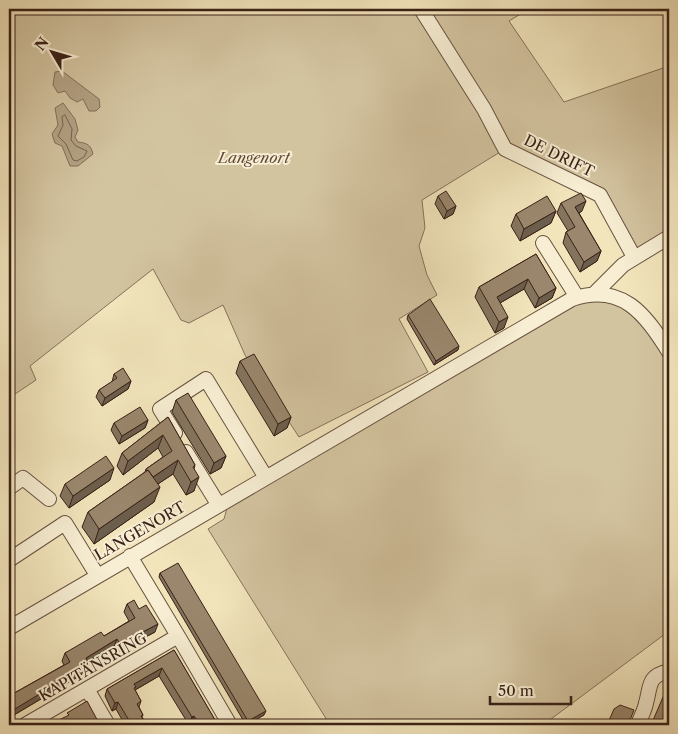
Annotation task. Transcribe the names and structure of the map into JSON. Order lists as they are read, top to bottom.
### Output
{
  "streets": {
    "street": ["DE DRIFT", "LANGENORT", "KAPITÄNSRING"]
  },
  "parks": ["Langenort"],
  "scale_bar": "50 m",
  "north": "top left"
}
